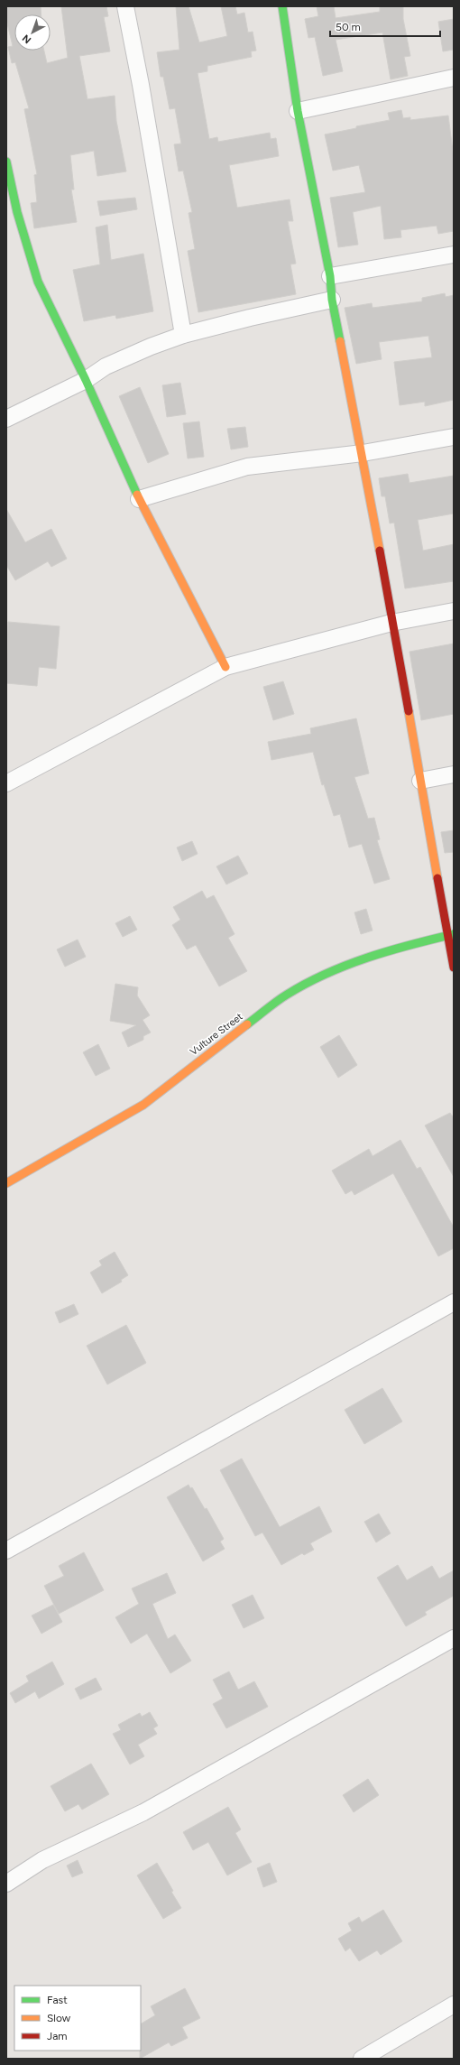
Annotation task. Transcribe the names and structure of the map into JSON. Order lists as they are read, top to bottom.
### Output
{
  "streets": {
    "street": ["Vulture Street"]
  },
  "legend": ["Fast", "Slow", "Jam"],
  "scale_bar": "50 m",
  "north": "bottom left"
}
